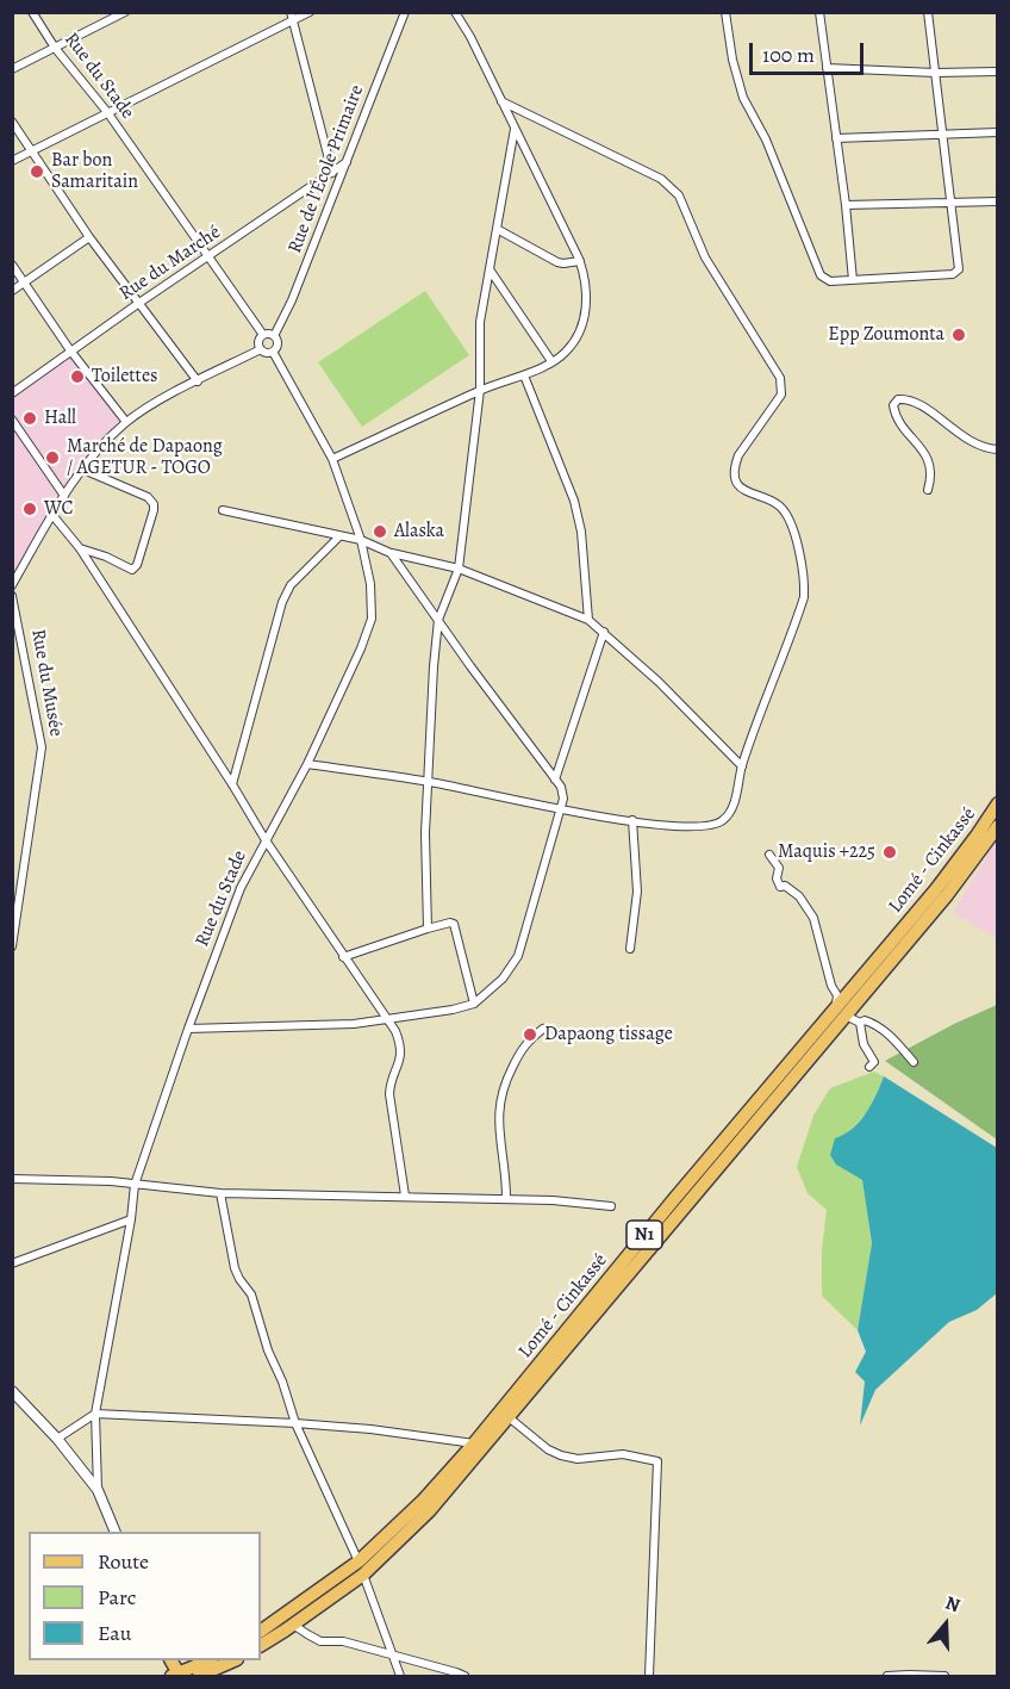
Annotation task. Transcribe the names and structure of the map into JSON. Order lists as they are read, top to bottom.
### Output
{
  "streets": {
    "main road": ["Lomé - Cinkassé", "N1"],
    "street": [
      "Rue du Stade",
      "Rue de l'École Primaire",
      "Rue du Marché",
      "Rue du Musée"
    ]
  },
  "crossings": [
    ["Rue du Stade", "Rue de l'École Primaire"],
    ["Rue du Stade", "Rue du Marché"],
    ["Rue de l'École Primaire", "Rue du Marché"]
  ],
  "places": [
    "Bar bon Samaritain",
    "Epp Zoumonta",
    "Toilettes",
    "Hall",
    "Marché de Dapaong / AGETUR - TOGO",
    "WC",
    "Alaska",
    "Maquis +225",
    "Dapaong tissage"
  ],
  "legend": ["Route", "Parc", "Eau"],
  "scale_bar": "100 m",
  "north": "top"
}
